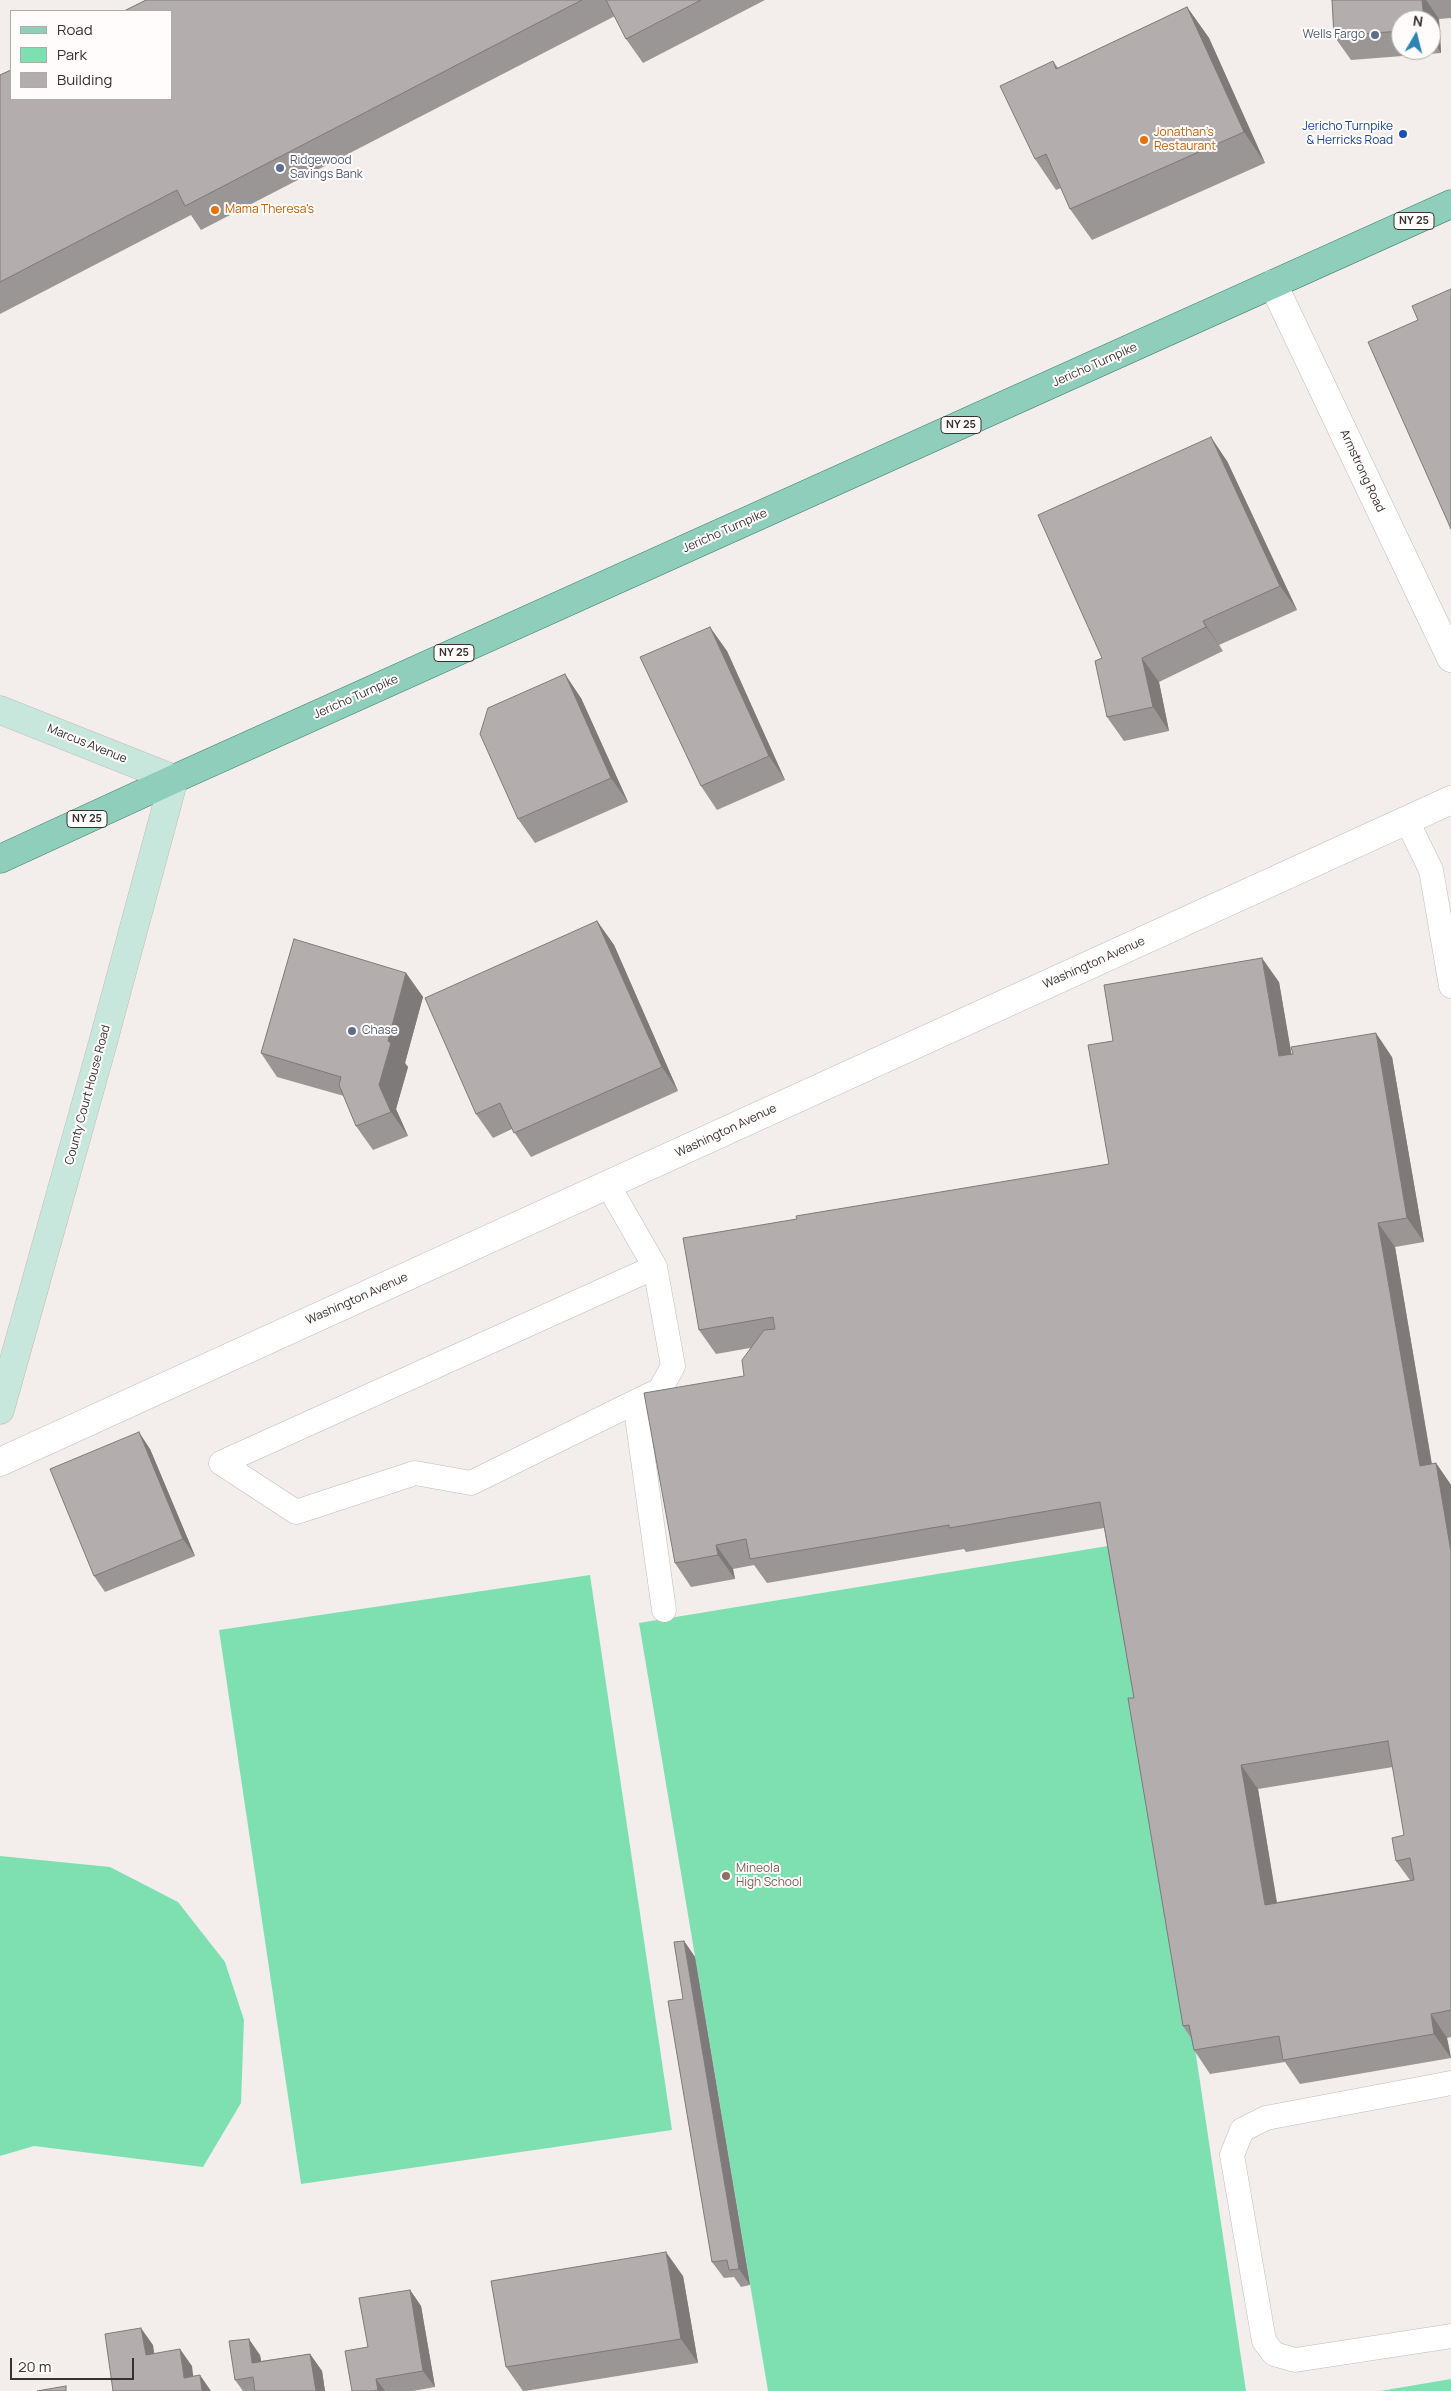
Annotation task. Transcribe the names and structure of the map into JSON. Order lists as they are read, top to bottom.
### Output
{
  "streets": {
    "main road": [
      "NY 25",
      "Jericho Turnpike",
      "Marcus Avenue",
      "County Court House Road"
    ],
    "street": ["Armstrong Road", "Washington Avenue"]
  },
  "crossings": [
    ["Jericho Turnpike", "Armstrong Road"],
    ["Jericho Turnpike", "Marcus Avenue"],
    ["Jericho Turnpike", "County Court House Road"],
    ["Marcus Avenue", "County Court House Road"]
  ],
  "places": [
    "Wells Fargo",
    "Jericho Turnpike & Herricks Road",
    "Jonathan’s Restaurant",
    "Ridgewood Savings Bank",
    "Mama Theresa's",
    "Chase",
    "Mineola High School"
  ],
  "legend": ["Road", "Park", "Building"],
  "scale_bar": "20 m",
  "north": "top"
}
